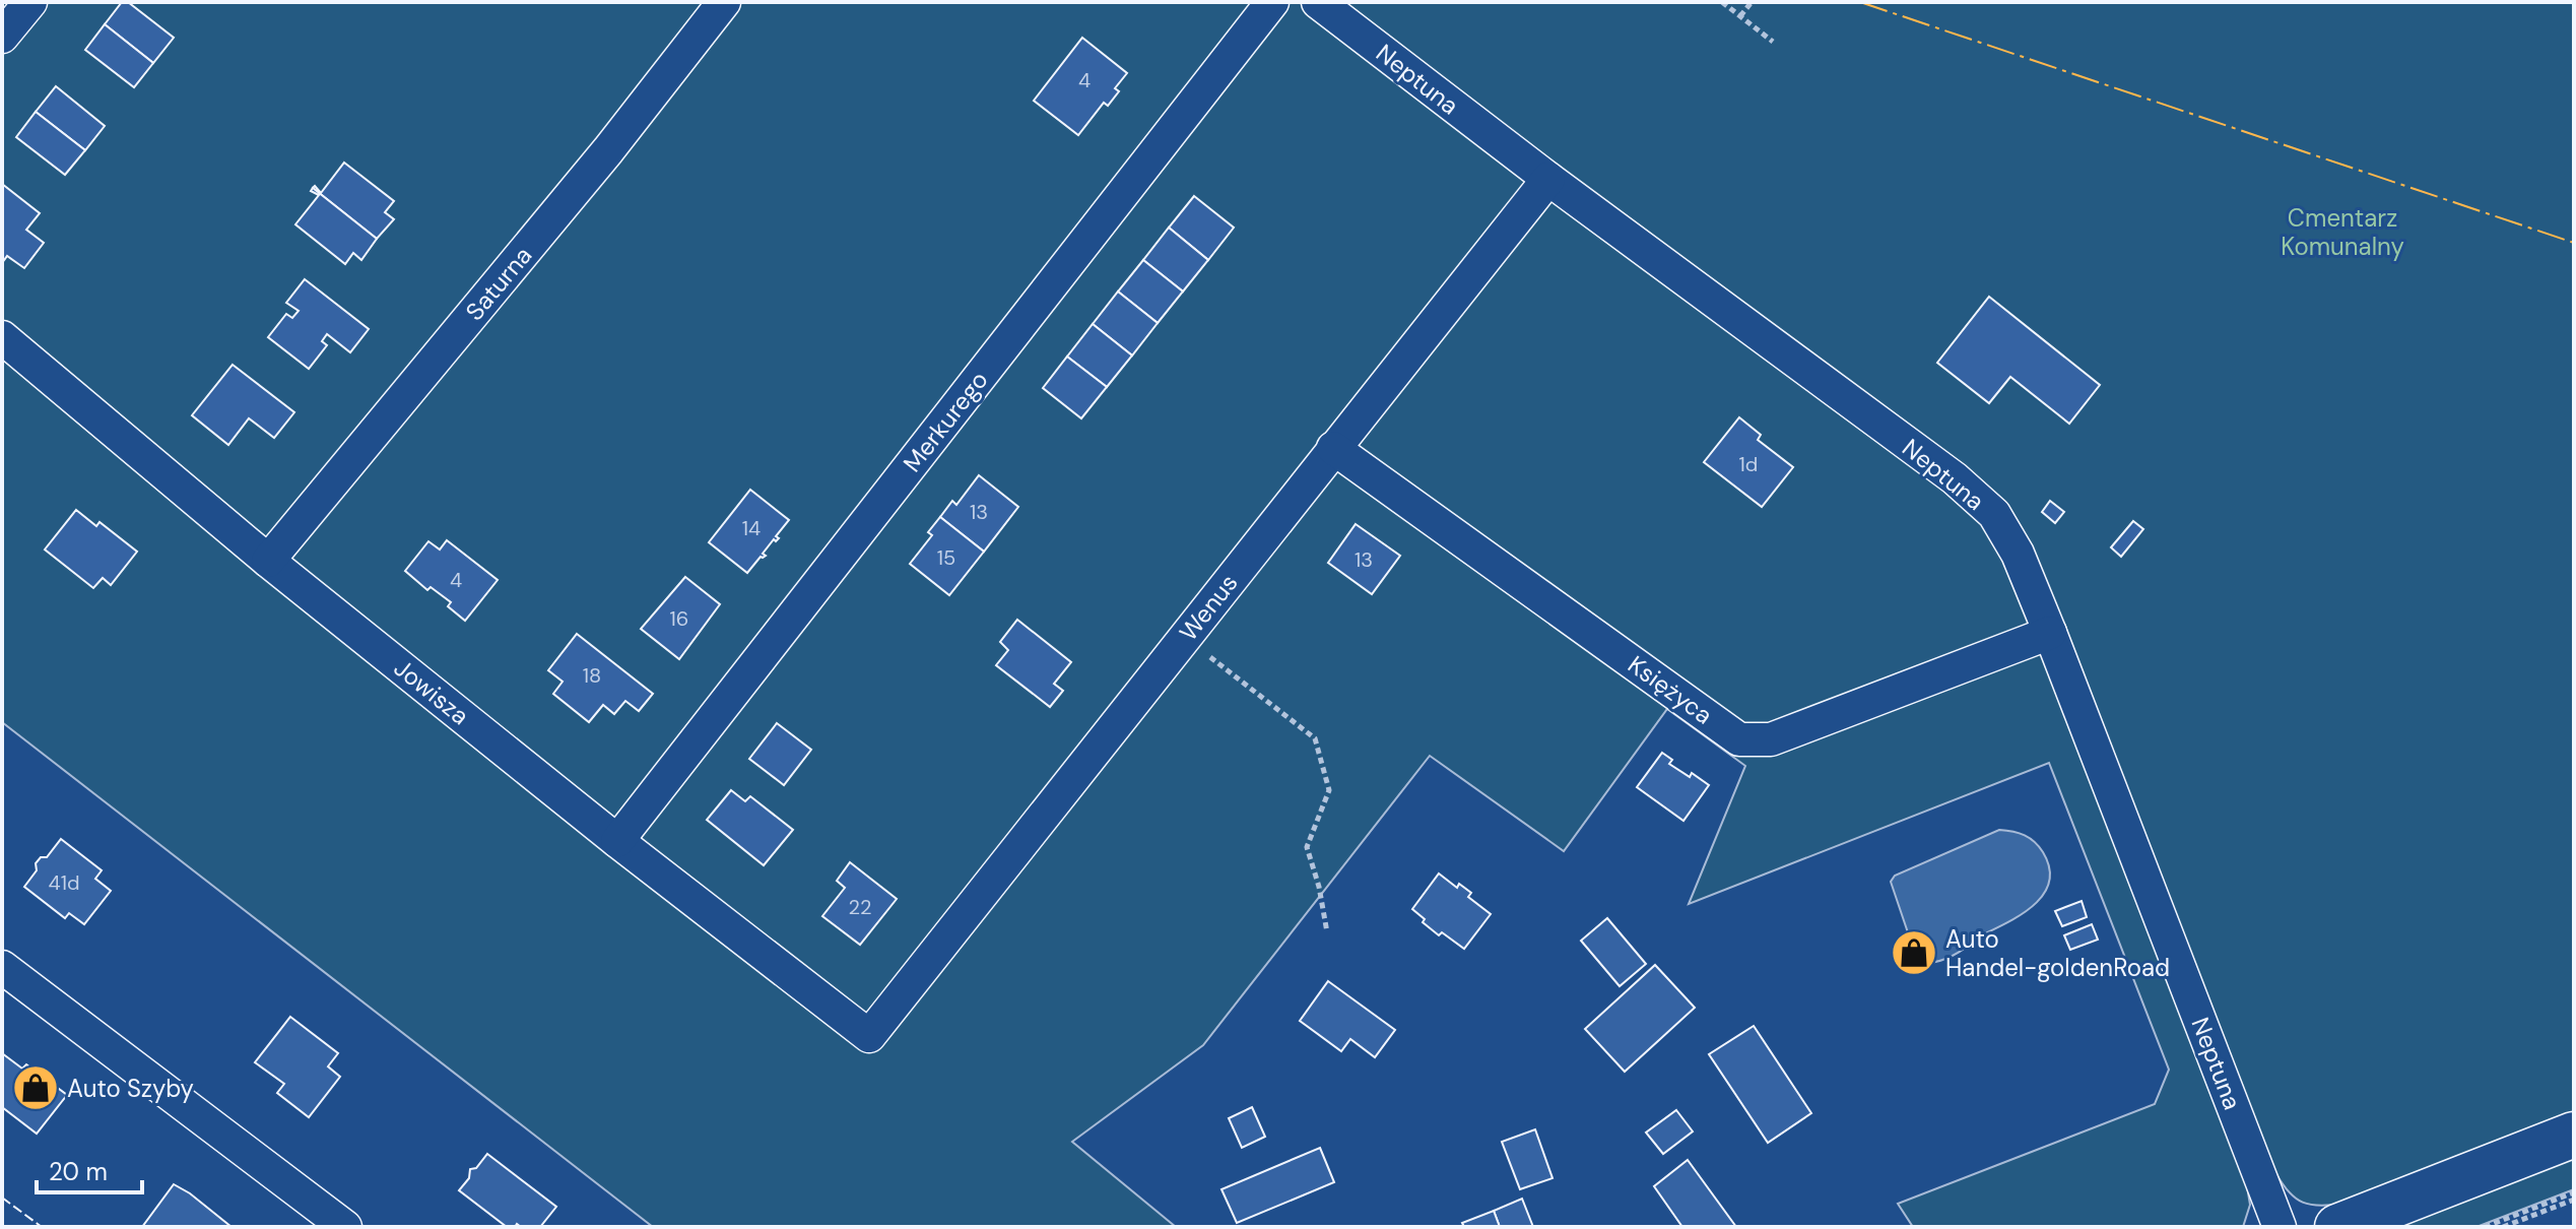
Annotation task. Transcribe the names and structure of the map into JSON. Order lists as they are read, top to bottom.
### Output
{
  "streets": {
    "street": [
      "Neptuna",
      "Saturna",
      "Merkurego",
      "Wenus",
      "Księżyca",
      "Jowisza"
    ]
  },
  "crossings": [
    ["Neptuna", "Wenus"],
    ["Neptuna", "Księżyca"],
    ["Saturna", "Jowisza"],
    ["Merkurego", "Jowisza"],
    ["Wenus", "Księżyca"],
    ["Wenus", "Jowisza"]
  ],
  "parks": ["Cmentarz Komunalny"],
  "places": {
    "shop": ["Auto Handel-goldenRoad", "Auto Szyby"]
  },
  "house_numbers": [
    "4",
    "1d",
    "13",
    "14",
    "15",
    "13",
    "4",
    "16",
    "18",
    "41d",
    "22"
  ],
  "scale_bar": "20 m"
}
